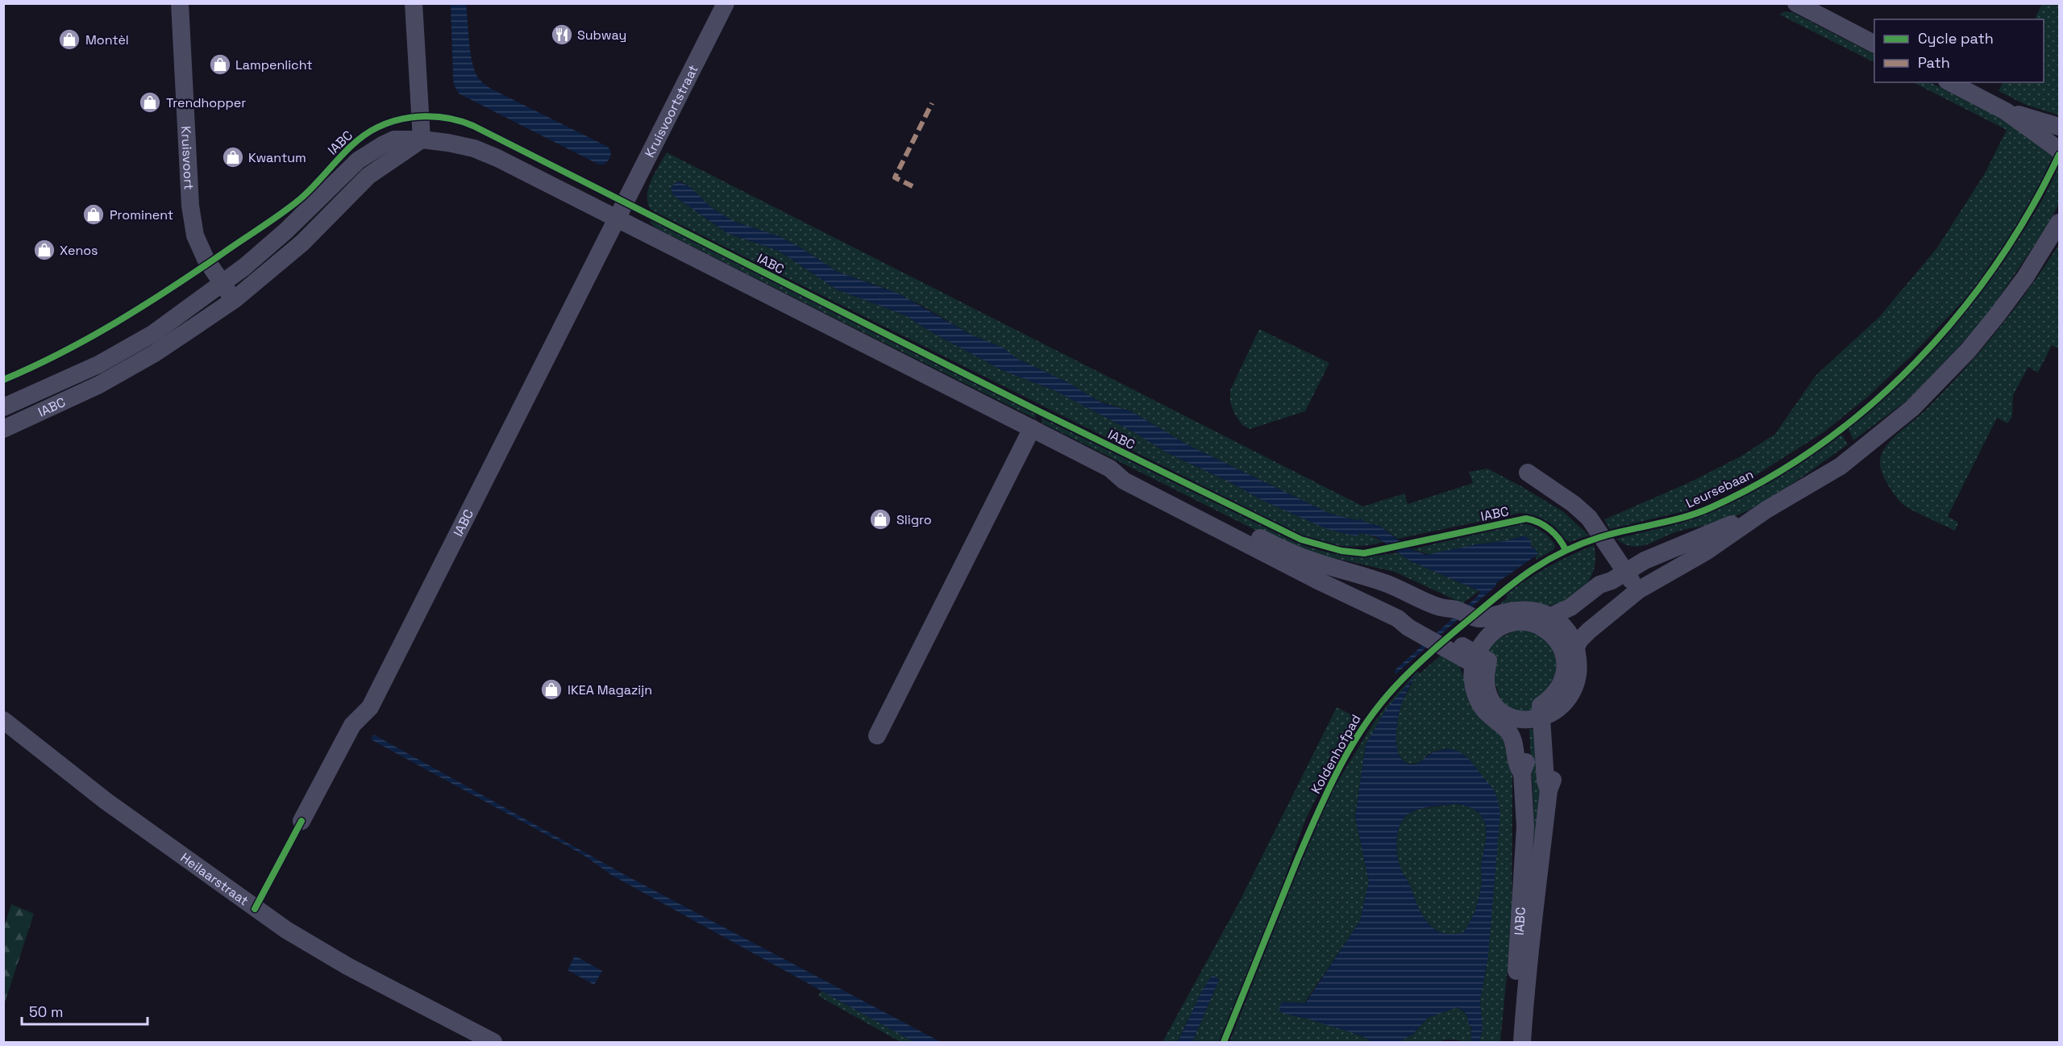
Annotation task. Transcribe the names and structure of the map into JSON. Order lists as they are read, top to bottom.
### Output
{
  "streets": {
    "street": [
      "Kruisvoortstraat",
      "IABC",
      "Kruisvoort",
      "Heilaarstraat"
    ],
    "cycle path": ["Leursebaan"]
  },
  "crossings": [
    ["Kruisvoortstraat", "IABC"],
    ["IABC", "Kruisvoort"]
  ],
  "places": {
    "restaurant": ["Subway"],
    "shop": [
      "Montèl",
      "Lampenlicht",
      "Trendhopper",
      "Kwantum",
      "Prominent",
      "Xenos",
      "Sligro",
      "IKEA Magazijn"
    ]
  },
  "legend": ["Cycle path", "Path"],
  "scale_bar": "50 m"
}
